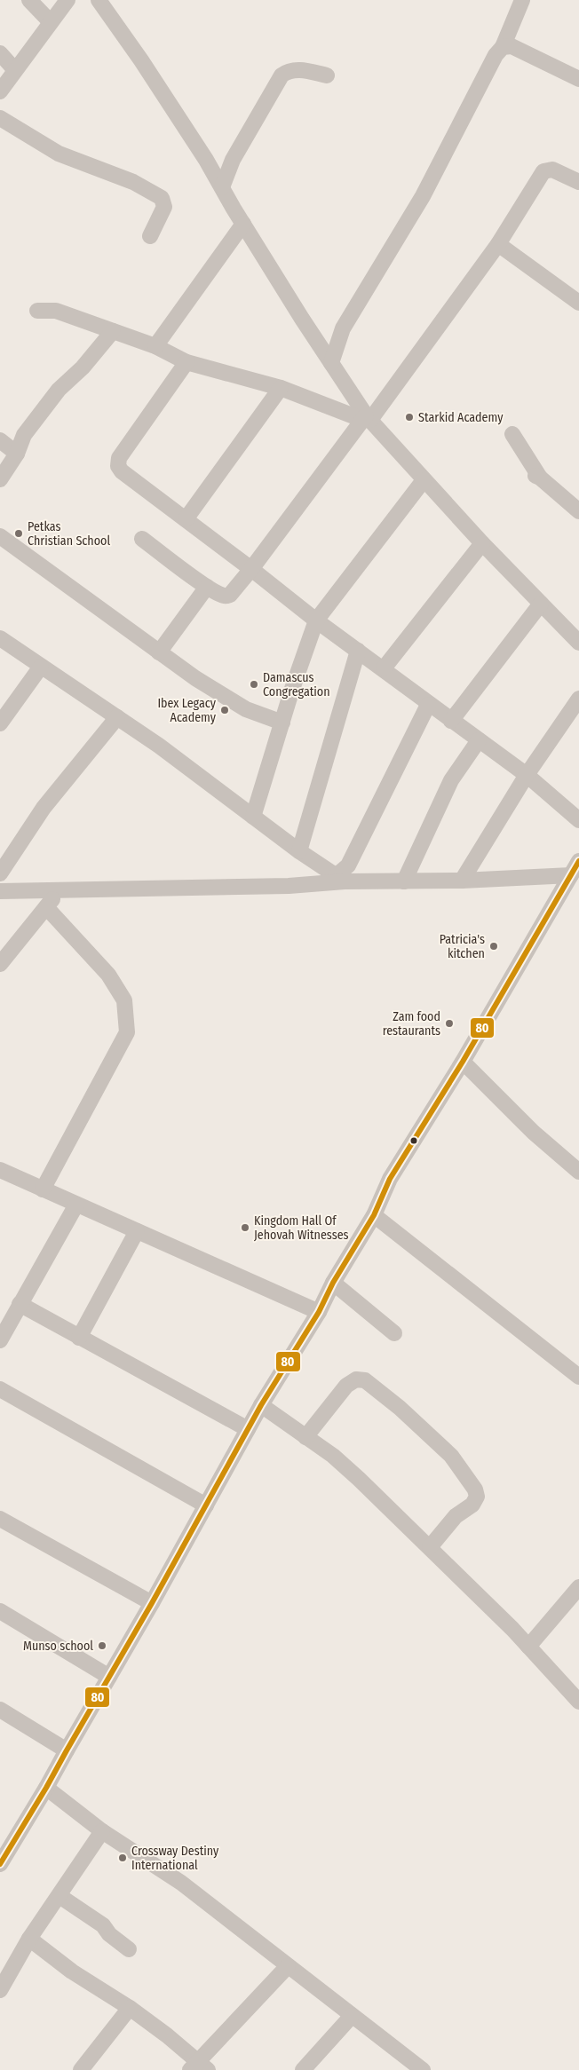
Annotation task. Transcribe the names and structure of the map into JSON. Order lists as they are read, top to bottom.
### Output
{
  "places": [
    "Starkid Academy",
    "Petkas Christian School",
    "Damascus Congregation",
    "Ibex Legacy Academy",
    "Patricia's kitchen",
    "Zam food restaurants",
    "Kingdom Hall Of Jehovah Witnesses",
    "Munso school",
    "Crossway Destiny International"
  ],
  "lines": ["transit line 80"]
}
